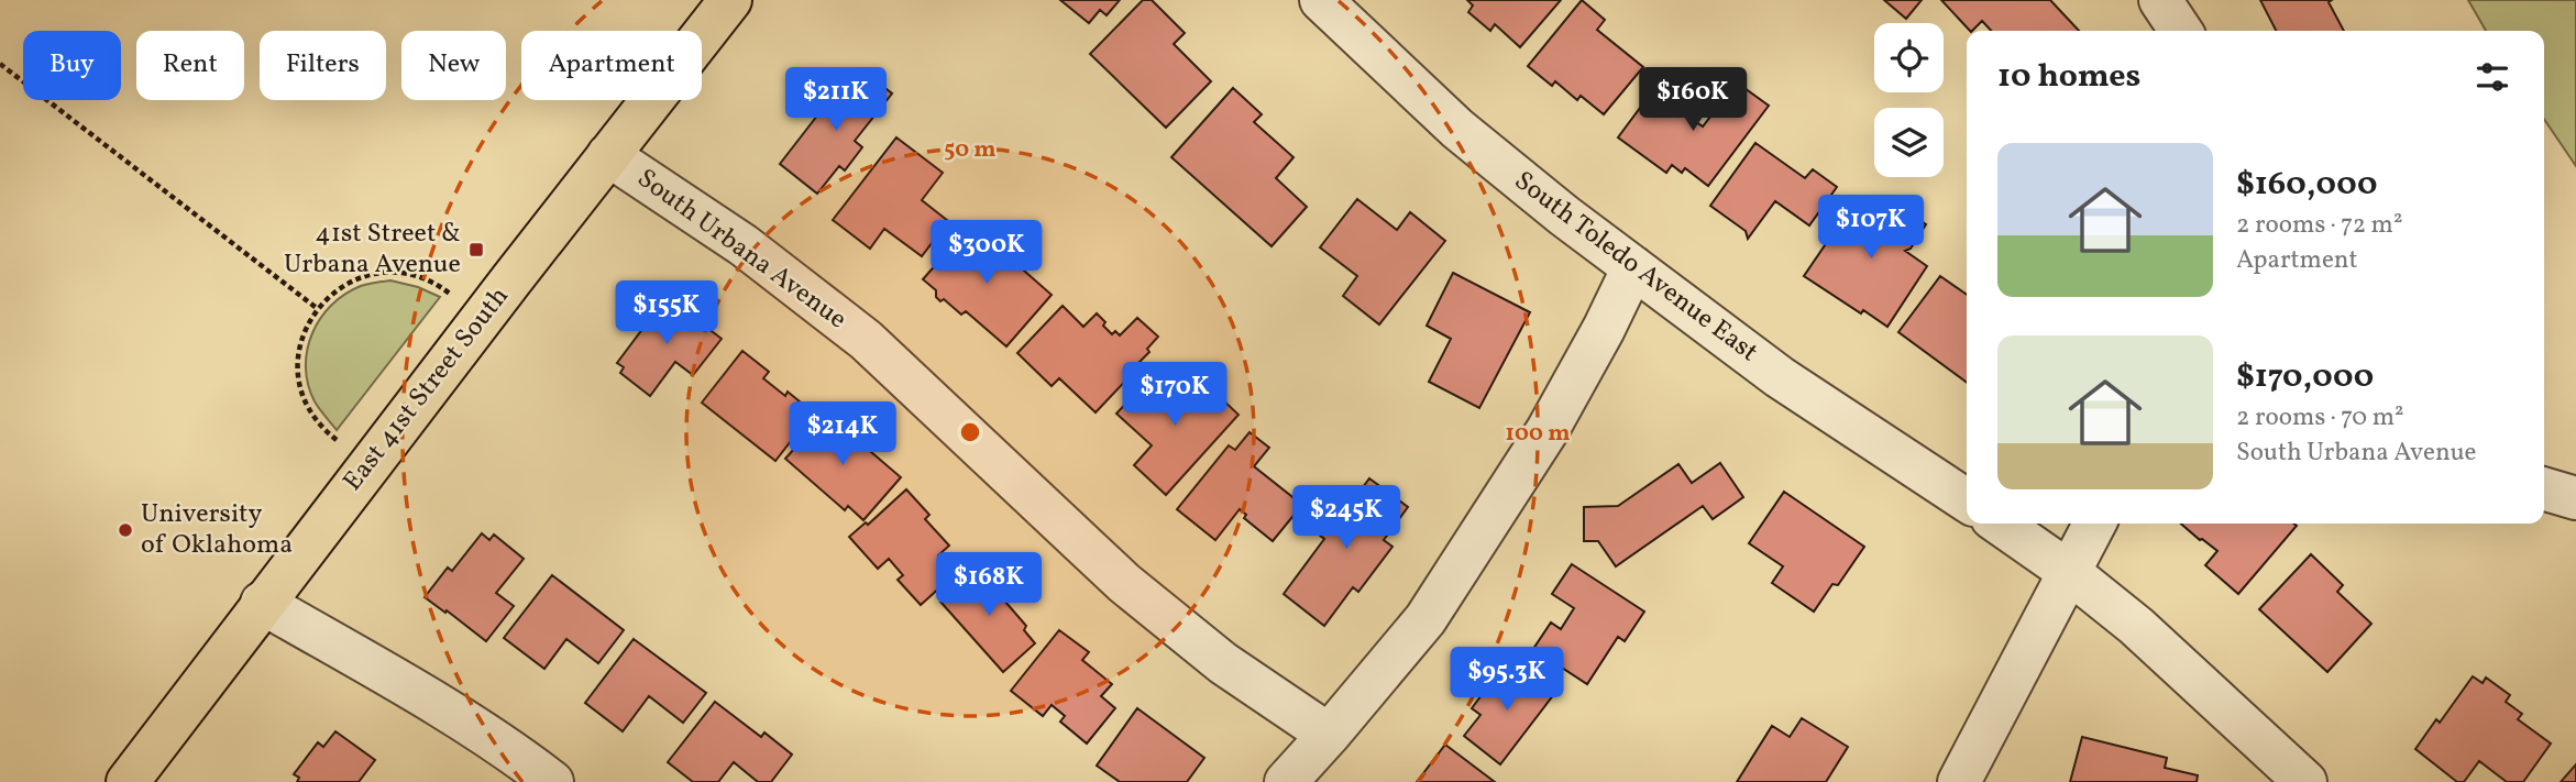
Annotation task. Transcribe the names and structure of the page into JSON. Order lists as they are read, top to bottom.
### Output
{
  "streets": {
    "main road": ["East 41st Street South"],
    "street": ["South Urbana Avenue", "South Toledo Avenue East"]
  },
  "crossings": [
    ["South Urbana Avenue", "East 41st Street South"]
  ],
  "places": {
    "transit": ["41st Street & Urbana Avenue"],
    "other": ["University of Oklahoma"]
  },
  "page": {
    "chip": [
      "Buy",
      "Rent",
      "Filters",
      "New",
      "Apartment"
    ],
    "heading": "10 homes",
    "price": [
      "$211K",
      "$160K",
      "$107K",
      "$300K",
      "$155K",
      "$170K",
      "$214K",
      "$245K",
      "$168K",
      "$95.3K"
    ],
    "list": [
      {
        "name": "$160,000",
        "note": "2 rooms · 72 m² · Apartment"
      },
      {
        "name": "$170,000",
        "note": "2 rooms · 70 m² · South Urbana Avenue"
      }
    ]
  },
  "rings": ["50 m", "100 m"]
}
